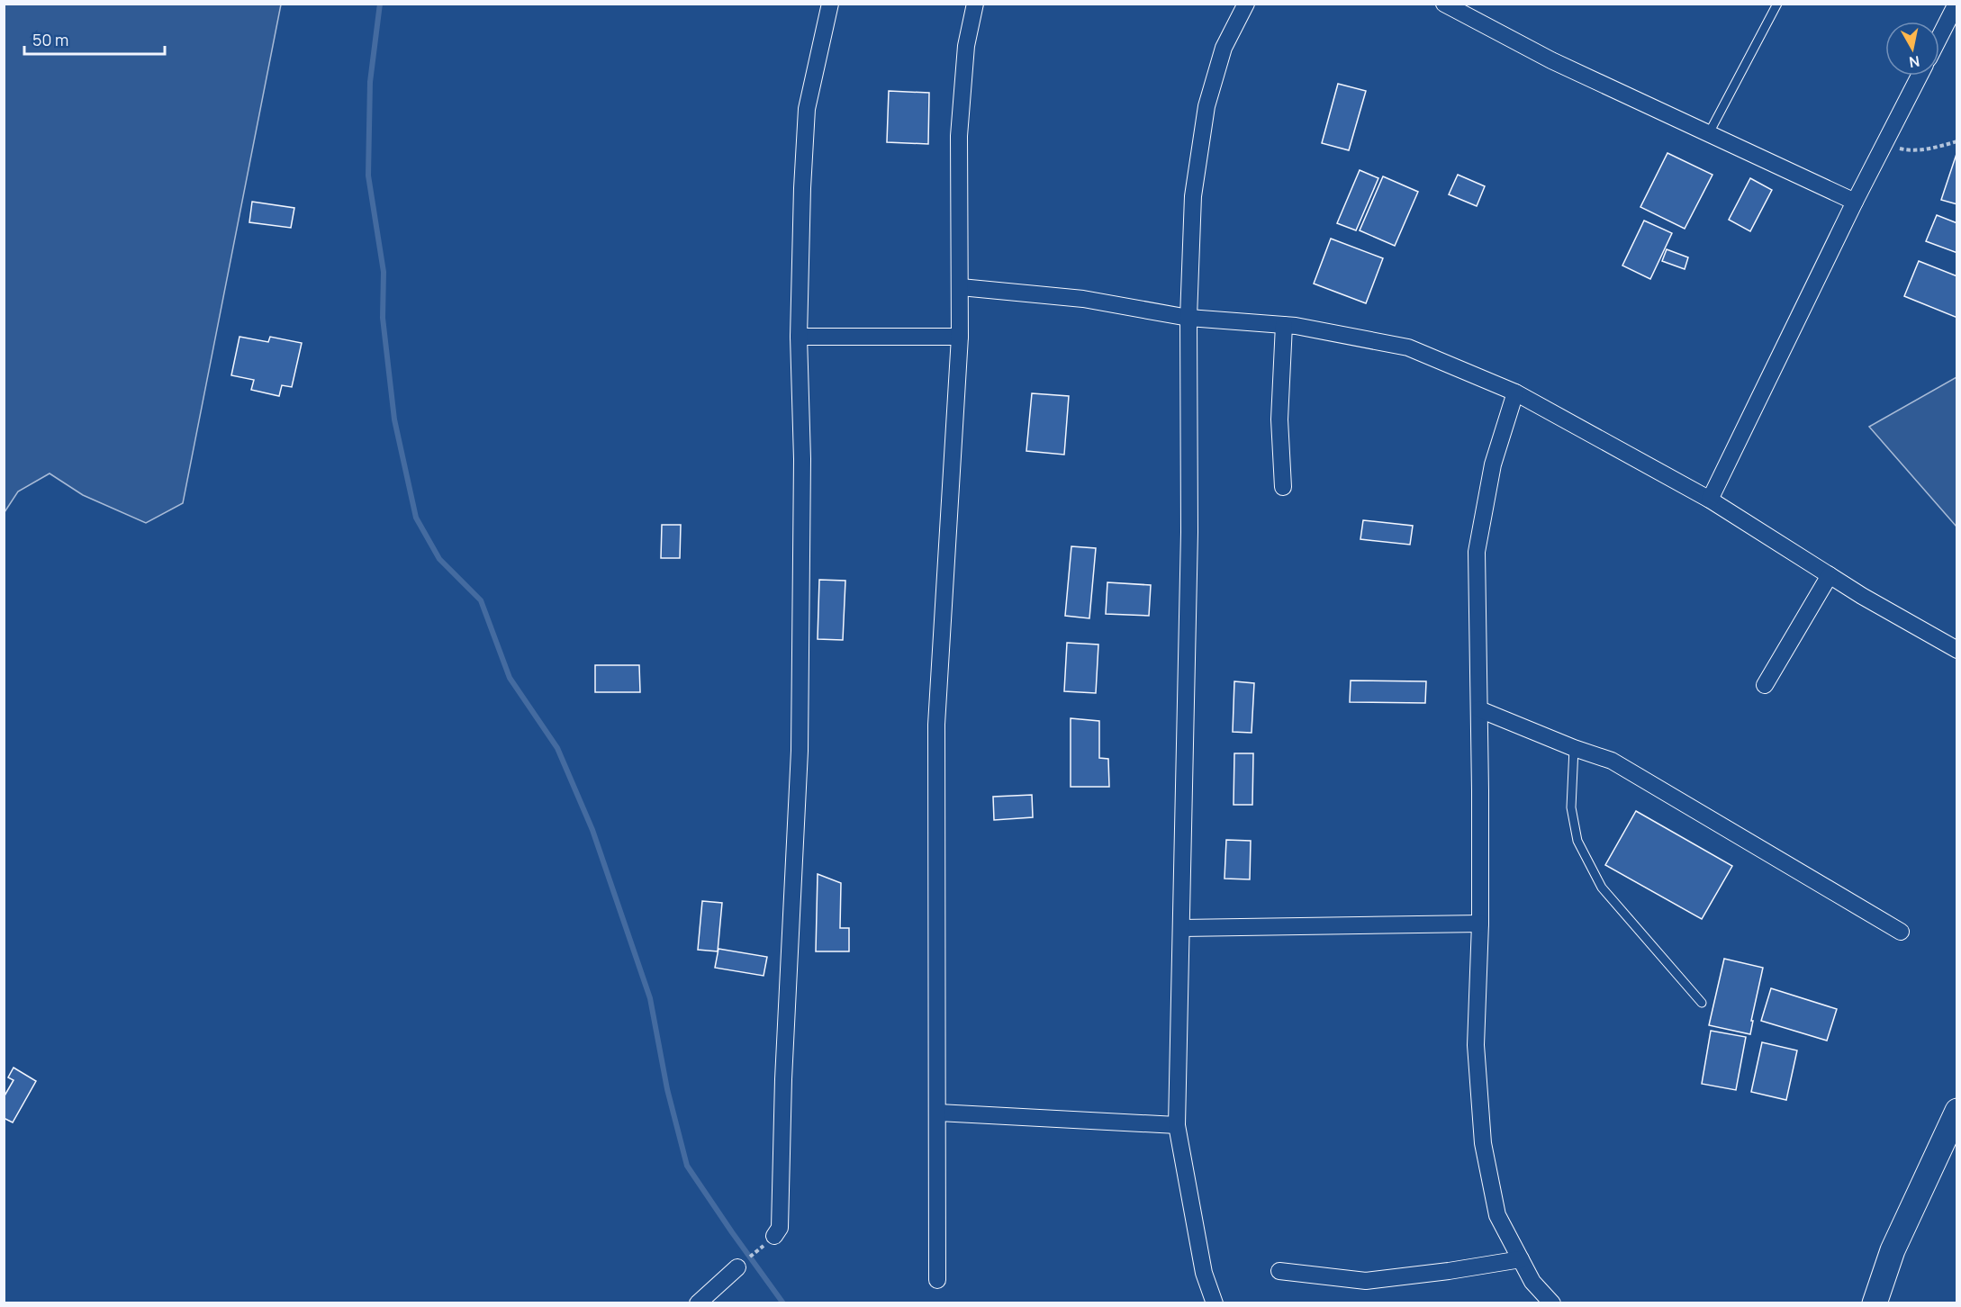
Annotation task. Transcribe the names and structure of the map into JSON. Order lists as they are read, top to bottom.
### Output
{
  "scale_bar": "50 m",
  "north": "bottom"
}
